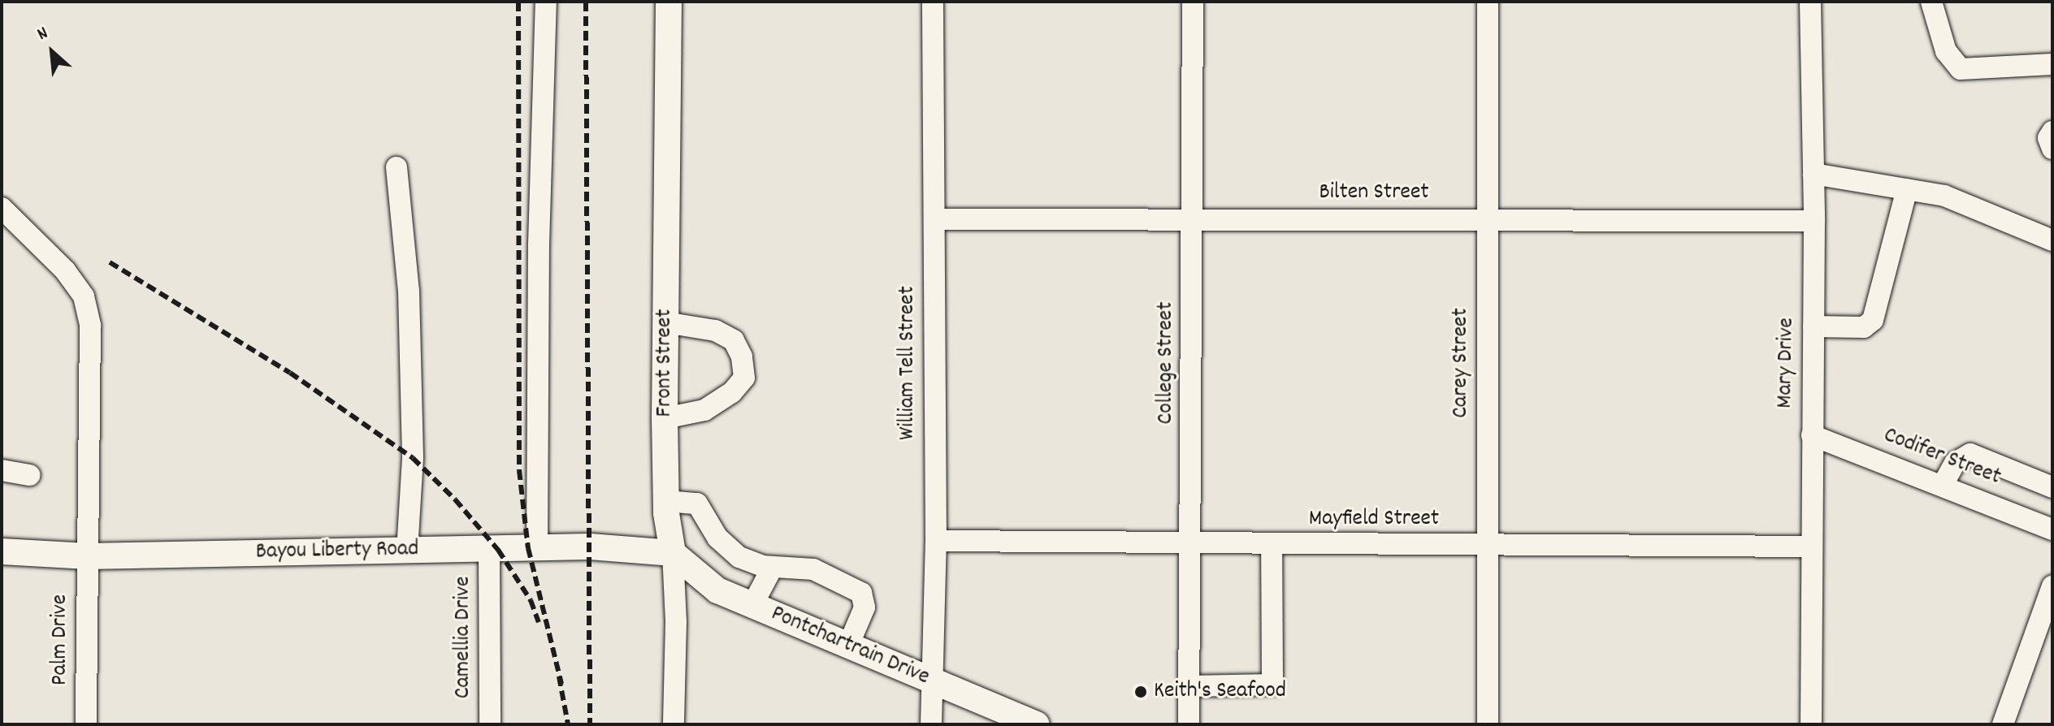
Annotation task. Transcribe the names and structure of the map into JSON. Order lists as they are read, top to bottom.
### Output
{
  "streets": {
    "main road": ["Front Street", "Bayou Liberty Road", "Pontchartrain Drive"],
    "street": [
      "Bilten Street",
      "William Tell Street",
      "College Street",
      "Carey Street",
      "Mary Drive",
      "Codifer Street",
      "Mayfield Street",
      "Camellia Drive",
      "Palm Drive"
    ]
  },
  "crossings": [
    ["Bilten Street", "William Tell Street"],
    ["Bilten Street", "College Street"],
    ["Bilten Street", "Carey Street"],
    ["Bilten Street", "Mary Drive"],
    ["Front Street", "Bayou Liberty Road"],
    ["Front Street", "Pontchartrain Drive"],
    ["William Tell Street", "Mayfield Street"],
    ["William Tell Street", "Pontchartrain Drive"],
    ["College Street", "Mayfield Street"],
    ["Carey Street", "Mayfield Street"],
    ["Mary Drive", "Codifer Street"],
    ["Mary Drive", "Mayfield Street"],
    ["Bayou Liberty Road", "Camellia Drive"],
    ["Bayou Liberty Road", "Palm Drive"],
    ["Bayou Liberty Road", "Pontchartrain Drive"]
  ],
  "places": ["Keith's Seafood"],
  "north": "top left"
}
